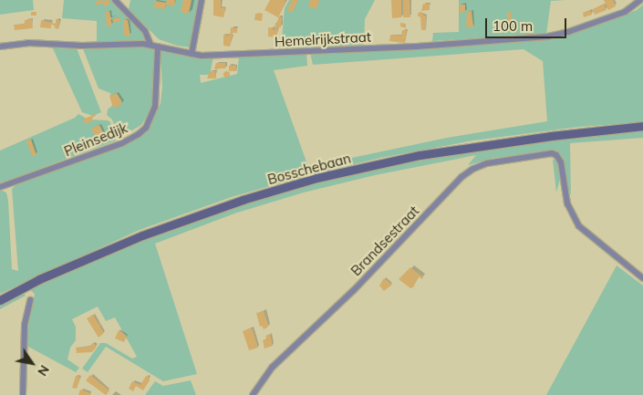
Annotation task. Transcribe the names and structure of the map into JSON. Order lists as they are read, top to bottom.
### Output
{
  "streets": {
    "main road": ["Bosschebaan"],
    "street": ["Hemelrijkstraat", "Pleinsedijk", "Brandsestraat"]
  },
  "crossings": [
    ["Hemelrijkstraat", "Pleinsedijk"]
  ],
  "scale_bar": "100 m",
  "north": "bottom right"
}
